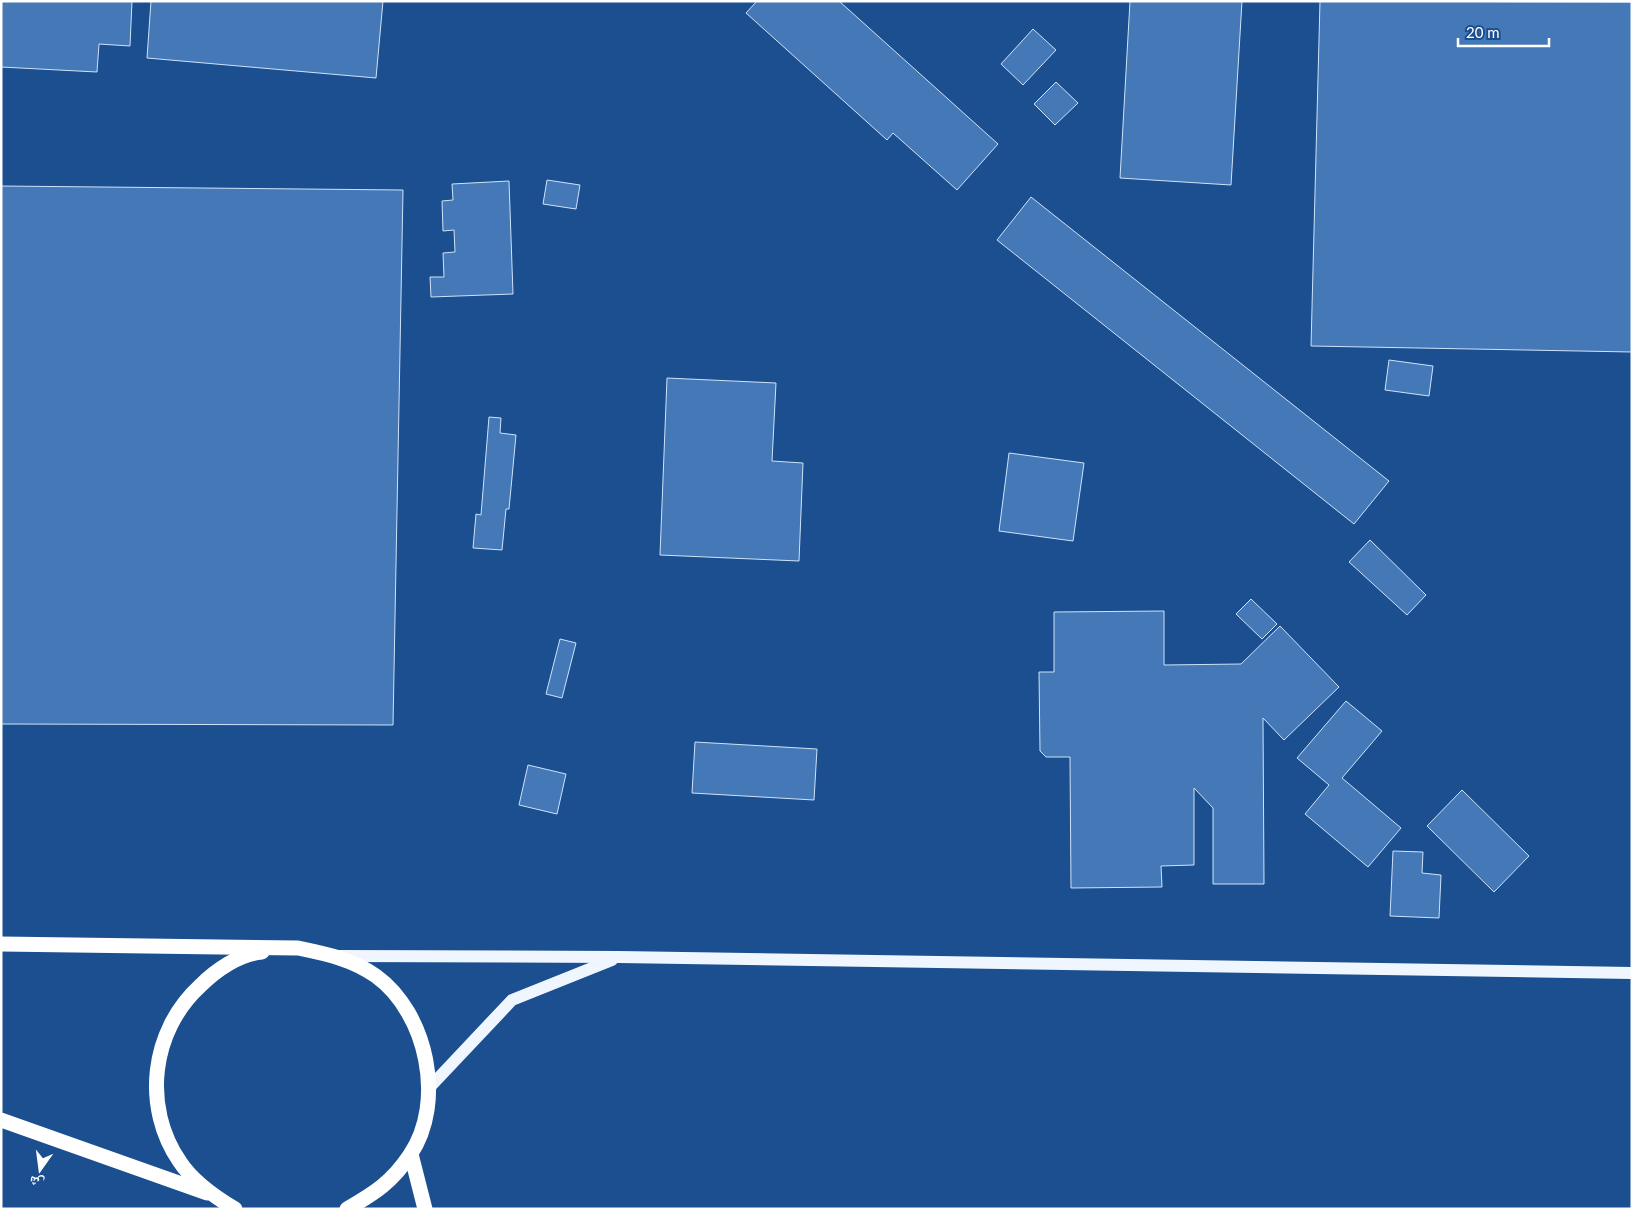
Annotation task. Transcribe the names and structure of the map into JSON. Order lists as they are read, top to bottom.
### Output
{
  "scale_bar": "20 m",
  "north": "bottom"
}
